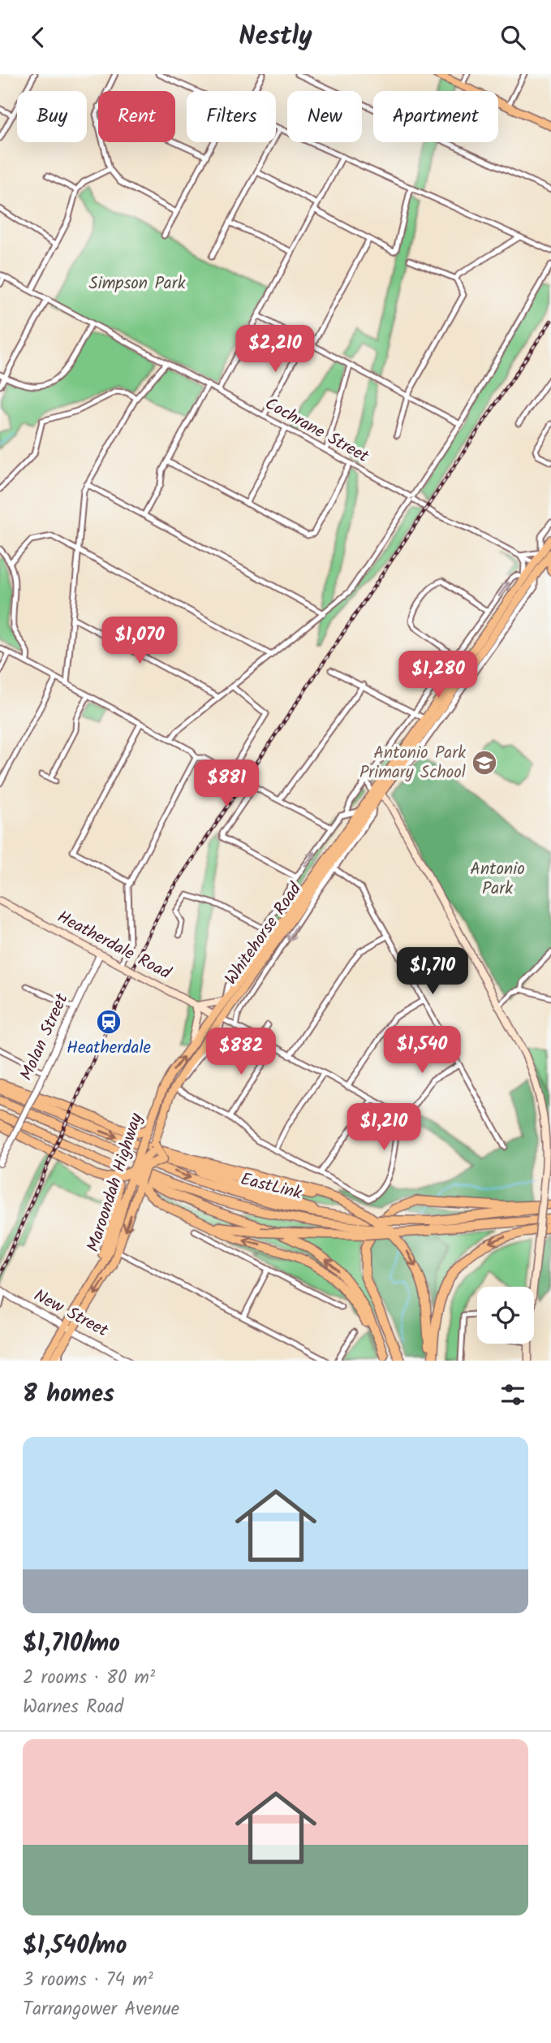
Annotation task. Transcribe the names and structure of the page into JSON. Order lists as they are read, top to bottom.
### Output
{
  "streets": {
    "highway": ["EastLink"],
    "main road": ["Whitehorse Road", "Heatherdale Road", "Maroondah Highway"],
    "street": ["Cochrane Street", "Molan Street", "New Street"]
  },
  "crossings": [
    ["Cochrane Street", "Whitehorse Road"],
    ["Whitehorse Road", "Heatherdale Road"],
    ["Whitehorse Road", "Maroondah Highway"],
    ["Heatherdale Road", "Molan Street"],
    ["Heatherdale Road", "Maroondah Highway"],
    ["Maroondah Highway", "New Street"]
  ],
  "parks": ["Simpson Park", "Antonio Park"],
  "places": {
    "school or university": ["Antonio Park Primary School"],
    "station": ["Heatherdale"]
  },
  "page": {
    "header": "Nestly",
    "chip": [
      "Buy",
      "Rent",
      "Filters",
      "New",
      "Apartment"
    ],
    "price": [
      "$2,210",
      "$1,070",
      "$1,280",
      "$881",
      "$1,710",
      "$1,540",
      "$882",
      "$1,210"
    ],
    "heading": "8 homes",
    "list": [
      {
        "name": "$1,710/mo",
        "note": "2 rooms · 80 m² · Warnes Road"
      },
      {
        "name": "$1,540/mo",
        "note": "3 rooms · 74 m² · Tarrangower Avenue"
      }
    ]
  }
}
